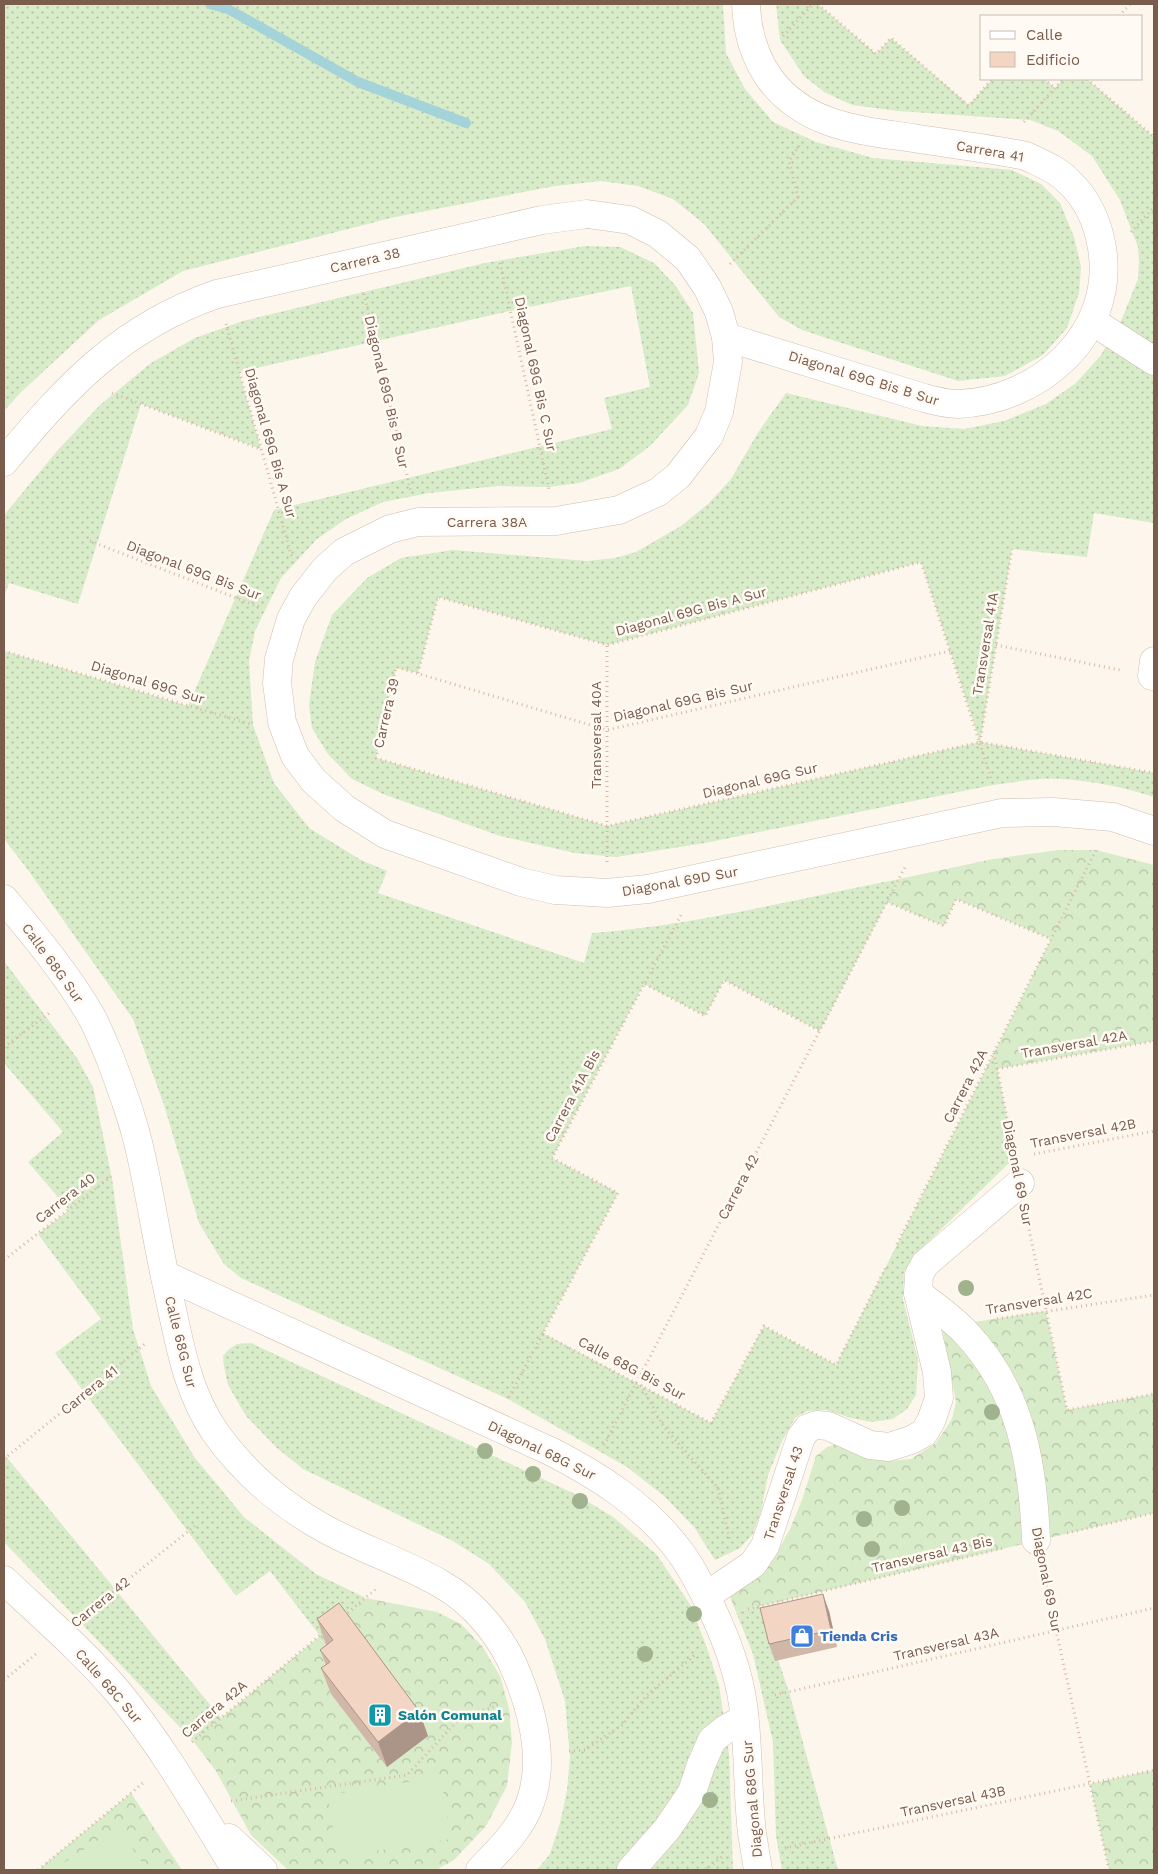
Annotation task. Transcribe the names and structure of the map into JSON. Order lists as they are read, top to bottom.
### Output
{
  "streets": {
    "street": [
      "Carrera 41",
      "Carrera 38",
      "Diagonal 69G Bis B Sur",
      "Carrera 38A",
      "Diagonal 69D Sur",
      "Calle 68G Sur",
      "Diagonal 69 Sur",
      "Diagonal 68G Sur",
      "Transversal 43",
      "Calle 68C Sur"
    ],
    "path": [
      "Diagonal 69G Bis C Sur",
      "Diagonal 69G Bis A Sur",
      "Diagonal 69G Bis Sur",
      "Transversal 41A",
      "Diagonal 69G Sur",
      "Carrera 39",
      "Transversal 40A",
      "Transversal 42A",
      "Carrera 42A",
      "Carrera 41A Bis",
      "Transversal 42B",
      "Carrera 42",
      "Carrera 40",
      "Transversal 42C",
      "Calle 68G Bis Sur",
      "Transversal 43 Bis",
      "Transversal 43A",
      "Transversal 43B"
    ]
  },
  "crossings": [
    ["Carrera 41", "Diagonal 69G Bis B Sur"],
    ["Carrera 41", "Calle 68G Sur"],
    ["Carrera 38", "Diagonal 69G Bis C Sur"],
    ["Carrera 38", "Diagonal 69G Bis B Sur"],
    ["Carrera 38", "Diagonal 69G Bis A Sur"],
    ["Carrera 38", "Carrera 38A"],
    ["Diagonal 69G Bis C Sur", "Carrera 38A"],
    ["Diagonal 69G Bis B Sur", "Carrera 38A"],
    ["Diagonal 69G Bis A Sur", "Carrera 38A"],
    ["Diagonal 69G Bis A Sur", "Diagonal 69G Bis Sur"],
    ["Diagonal 69G Bis A Sur", "Carrera 39"],
    ["Diagonal 69G Bis A Sur", "Transversal 40A"],
    ["Carrera 38A", "Diagonal 69G Bis Sur"],
    ["Carrera 38A", "Diagonal 69G Sur"],
    ["Carrera 38A", "Diagonal 69D Sur"],
    ["Diagonal 69G Bis Sur", "Carrera 39"],
    ["Diagonal 69G Bis Sur", "Transversal 40A"],
    ["Transversal 41A", "Diagonal 69G Sur"],
    ["Diagonal 69G Sur", "Carrera 39"],
    ["Diagonal 69G Sur", "Transversal 40A"],
    ["Diagonal 69G Sur", "Diagonal 69D Sur"],
    ["Diagonal 69D Sur", "Carrera 42A"],
    ["Diagonal 69D Sur", "Carrera 41A Bis"],
    ["Calle 68G Sur", "Carrera 40"],
    ["Calle 68G Sur", "Diagonal 68G Sur"],
    ["Transversal 42A", "Diagonal 69 Sur"],
    ["Carrera 42A", "Diagonal 69 Sur"],
    ["Carrera 42A", "Carrera 42"],
    ["Carrera 42A", "Calle 68C Sur"],
    ["Carrera 41A Bis", "Calle 68G Bis Sur"],
    ["Carrera 41A Bis", "Diagonal 68G Sur"],
    ["Transversal 42B", "Diagonal 69 Sur"],
    ["Transversal 42B", "Transversal 43"],
    ["Diagonal 69 Sur", "Transversal 42C"],
    ["Diagonal 69 Sur", "Transversal 43"],
    ["Diagonal 69 Sur", "Transversal 43 Bis"],
    ["Diagonal 69 Sur", "Transversal 43A"],
    ["Diagonal 69 Sur", "Transversal 43B"],
    ["Carrera 42", "Calle 68G Bis Sur"],
    ["Carrera 42", "Diagonal 68G Sur"],
    ["Carrera 42", "Calle 68C Sur"],
    ["Diagonal 68G Sur", "Transversal 43"],
    ["Diagonal 68G Sur", "Transversal 43 Bis"],
    ["Diagonal 68G Sur", "Transversal 43A"],
    ["Diagonal 68G Sur", "Transversal 43B"],
    ["Transversal 43", "Transversal 43 Bis"]
  ],
  "places": {
    "shop": ["Tienda Cris"],
    "building": ["Salón Comunal"]
  },
  "legend": ["Calle", "Edificio"]
}
